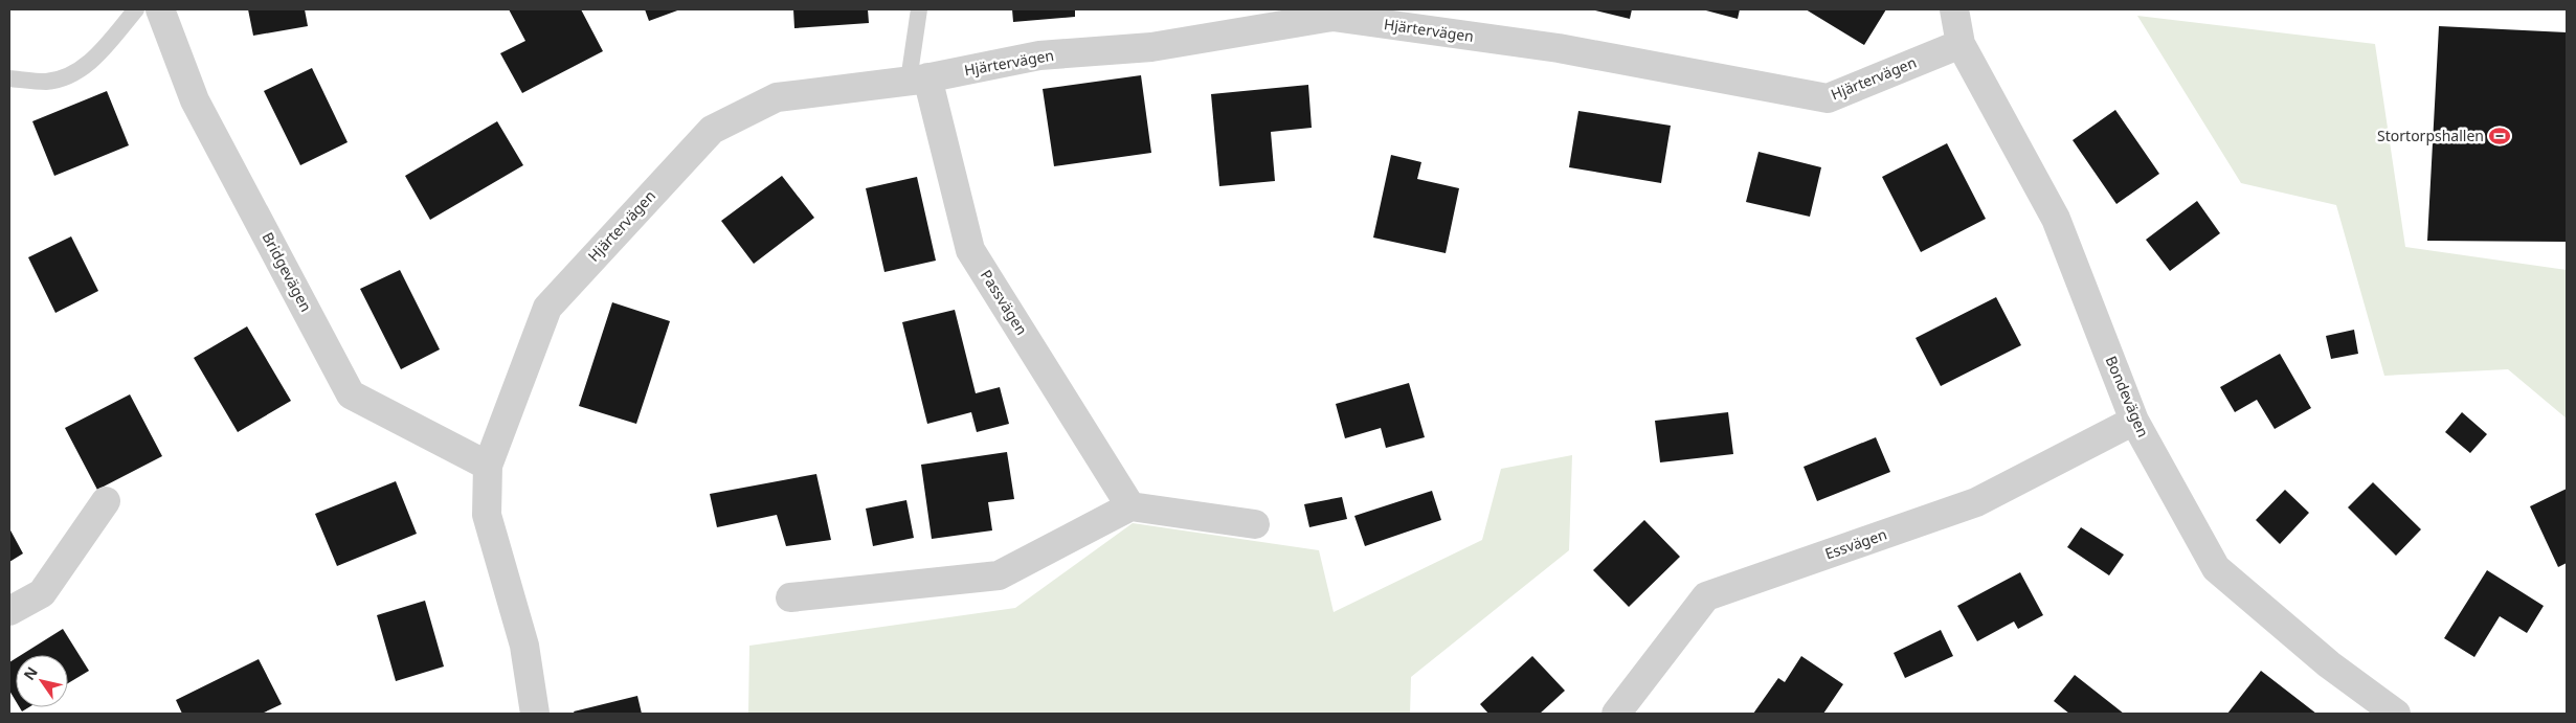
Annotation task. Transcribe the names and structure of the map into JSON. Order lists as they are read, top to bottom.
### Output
{
  "streets": {
    "street": [
      "Hjärtervägen",
      "Bridgevägen",
      "Passvägen",
      "Bondevägen",
      "Essvägen"
    ]
  },
  "crossings": [
    ["Hjärtervägen", "Bridgevägen"],
    ["Hjärtervägen", "Passvägen"],
    ["Hjärtervägen", "Bondevägen"],
    ["Bondevägen", "Essvägen"]
  ],
  "places": {
    "sports": ["Stortorpshallen"]
  },
  "north": "top left"
}
